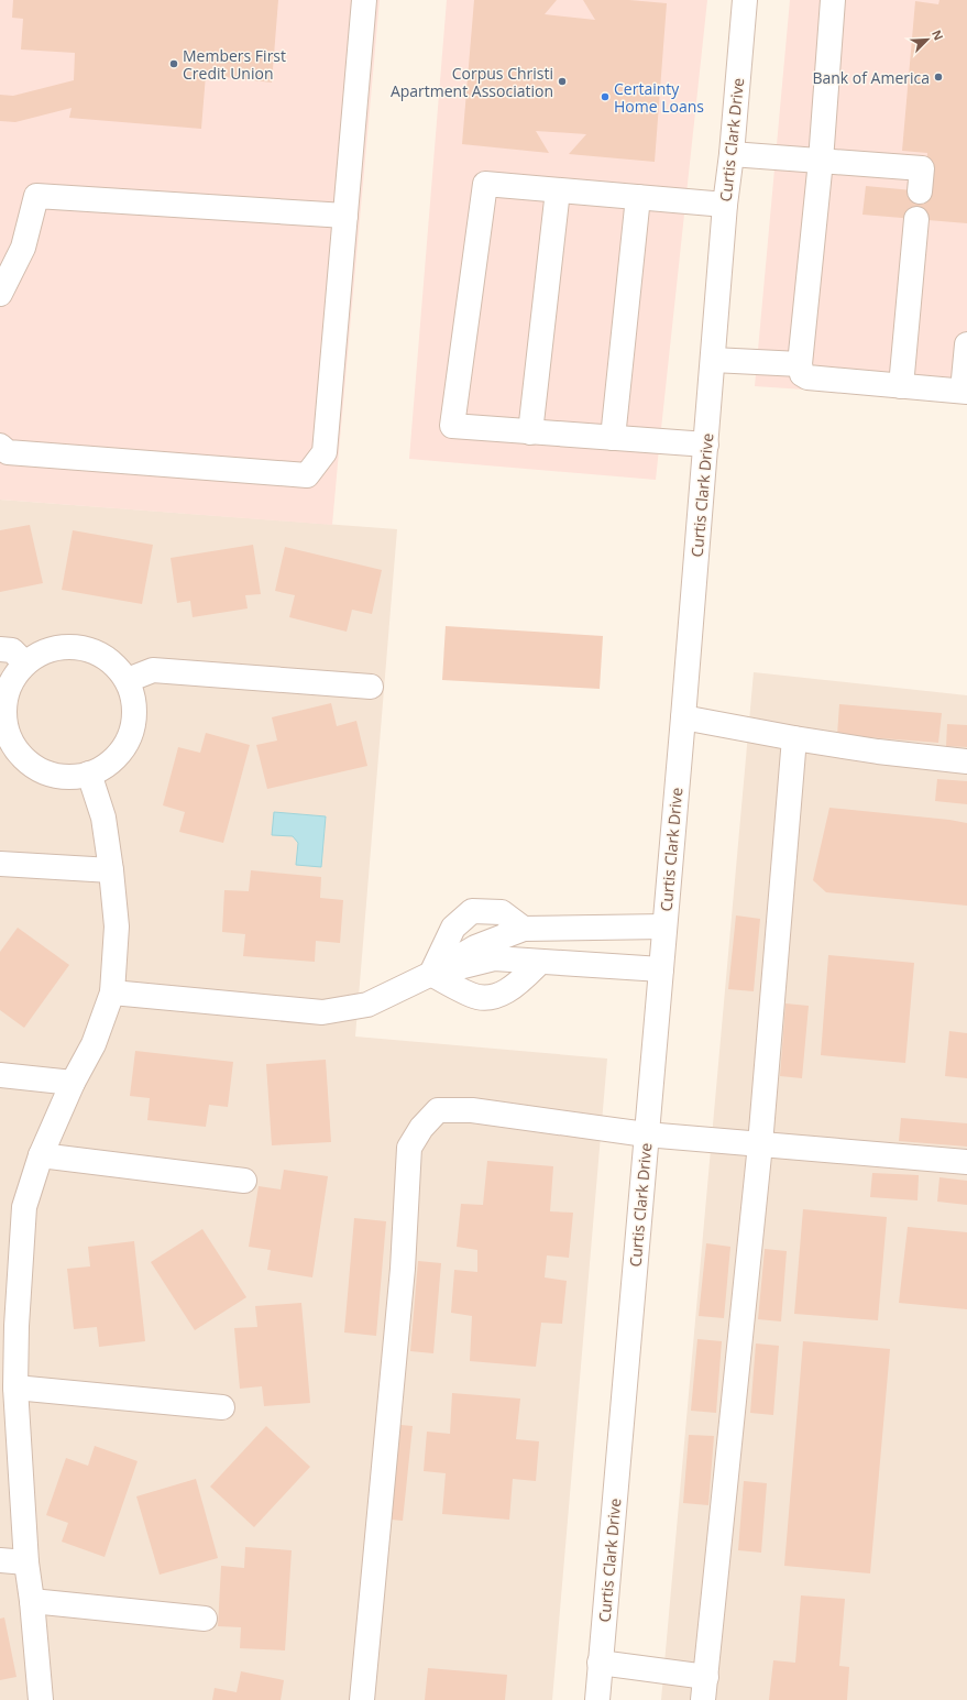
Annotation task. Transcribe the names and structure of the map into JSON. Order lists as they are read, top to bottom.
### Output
{
  "streets": {
    "street": ["Curtis Clark Drive"]
  },
  "places": [
    "Members First Credit Union",
    "Bank of America",
    "Corpus Christi Apartment Association",
    "Certainty Home Loans"
  ],
  "north": "top right"
}
